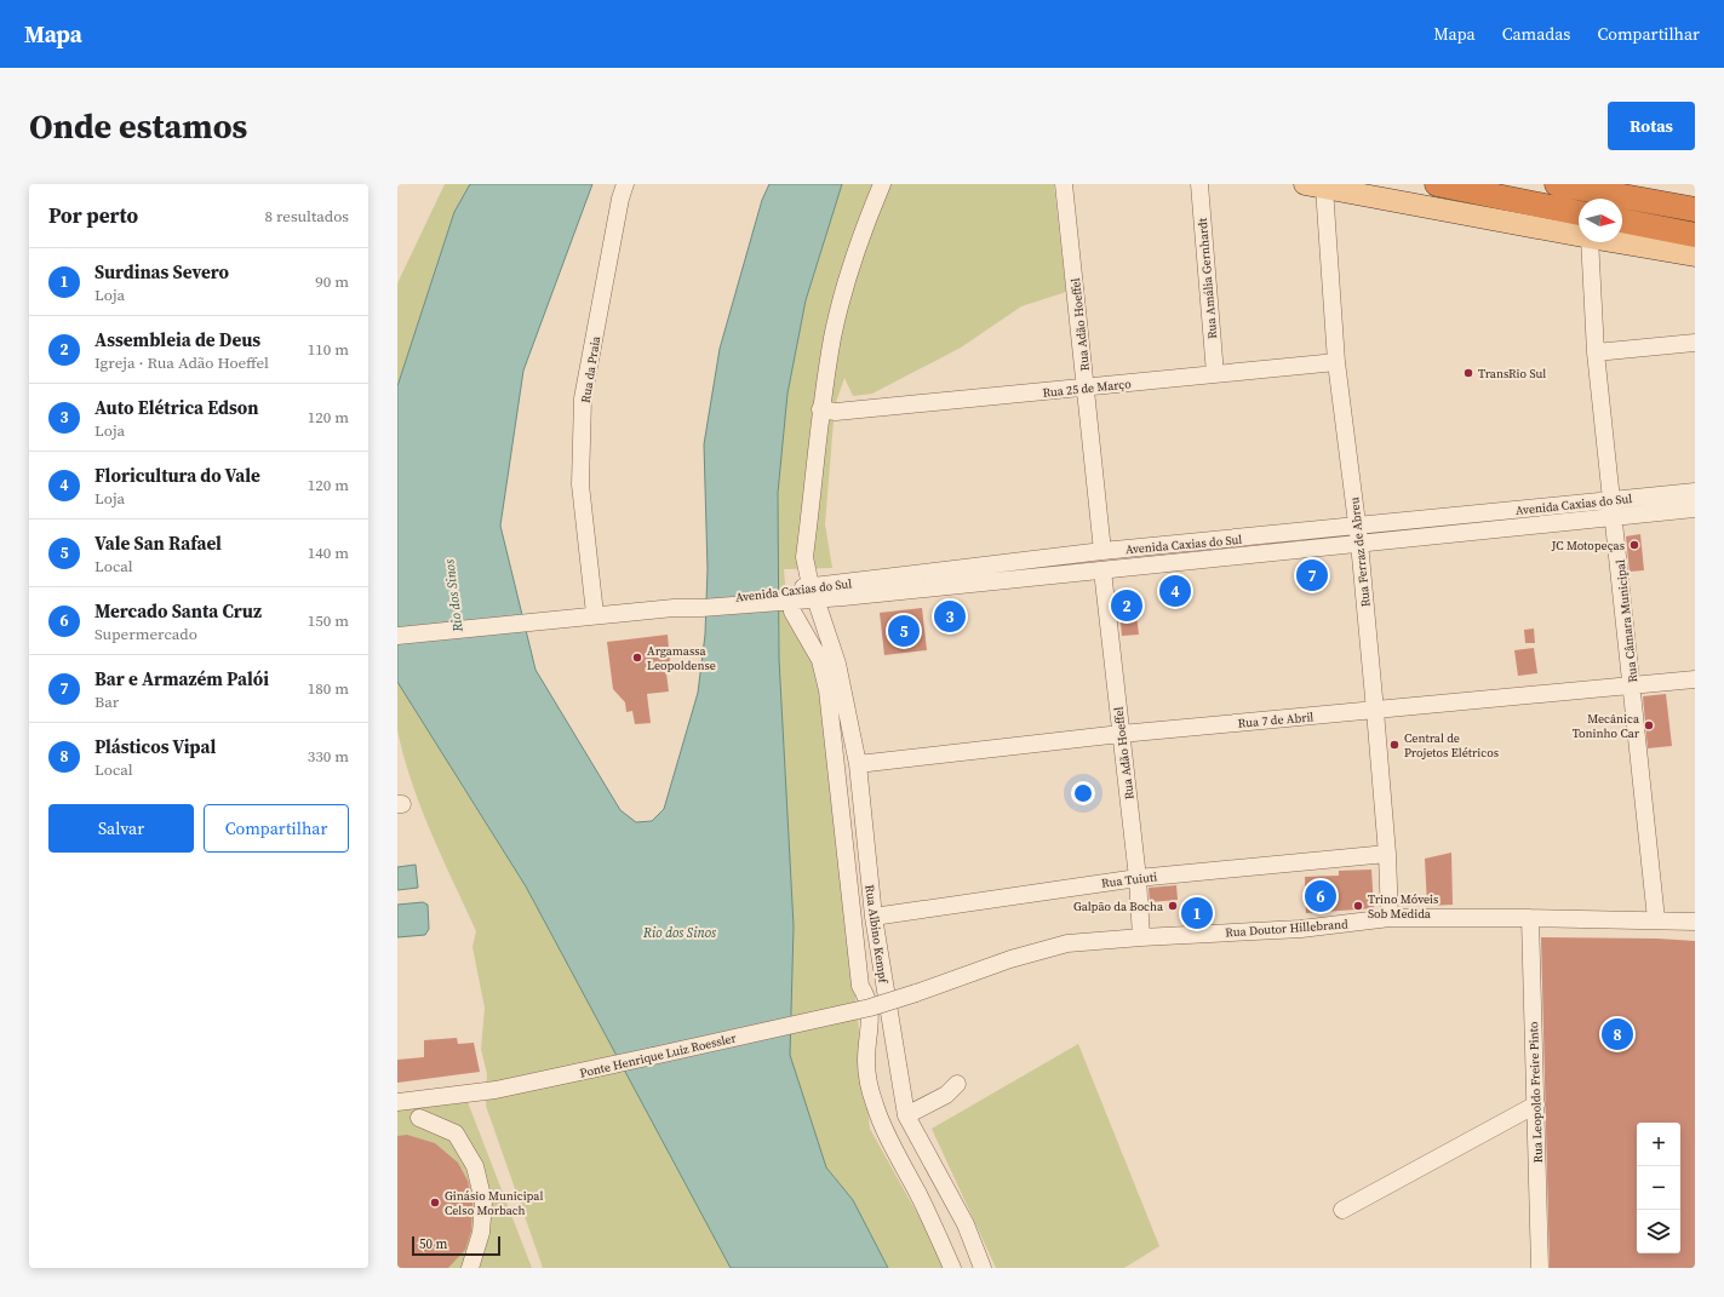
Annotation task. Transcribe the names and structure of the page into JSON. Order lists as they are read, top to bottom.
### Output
{
  "streets": {
    "street": [
      "Rua Amália Gernhardt",
      "Rua Adão Hoeffel",
      "Rua da Praia",
      "Rua 25 de Março",
      "Avenida Caxias do Sul",
      "Rua Ferraz de Abreu",
      "Rua Câmara Municipal",
      "Rua 7 de Abril",
      "Rua Tuiuti",
      "Rua Doutor Hillebrand",
      "Rua Albino Kempf",
      "Ponte Henrique Luiz Roessler",
      "Rua Leopoldo Freire Pinto"
    ]
  },
  "crossings": [
    ["Rua Amália Gernhardt", "Rua 25 de Março"],
    ["Rua Adão Hoeffel", "Rua 25 de Março"],
    ["Rua Adão Hoeffel", "Avenida Caxias do Sul"],
    ["Rua Adão Hoeffel", "Rua 7 de Abril"],
    ["Rua Adão Hoeffel", "Rua Tuiuti"],
    ["Rua Adão Hoeffel", "Rua Doutor Hillebrand"],
    ["Rua da Praia", "Avenida Caxias do Sul"],
    ["Rua 25 de Março", "Rua Ferraz de Abreu"],
    ["Rua 25 de Março", "Rua Albino Kempf"],
    ["Avenida Caxias do Sul", "Rua Ferraz de Abreu"],
    ["Avenida Caxias do Sul", "Rua Câmara Municipal"],
    ["Avenida Caxias do Sul", "Rua Albino Kempf"],
    ["Rua Ferraz de Abreu", "Rua 7 de Abril"],
    ["Rua Ferraz de Abreu", "Rua Tuiuti"],
    ["Rua Ferraz de Abreu", "Rua Doutor Hillebrand"],
    ["Rua Câmara Municipal", "Rua 7 de Abril"],
    ["Rua Câmara Municipal", "Rua Doutor Hillebrand"],
    ["Rua 7 de Abril", "Rua Albino Kempf"],
    ["Rua Tuiuti", "Rua Albino Kempf"],
    ["Rua Doutor Hillebrand", "Ponte Henrique Luiz Roessler"],
    ["Rua Doutor Hillebrand", "Rua Leopoldo Freire Pinto"]
  ],
  "water": ["Rio dos Sinos"],
  "places": [
    "TransRio Sul",
    "JC Motopeças",
    "Argamassa Leopoldense",
    "Mecânica Toninho Car",
    "Central de Projetos Elétricos",
    "Galpão da Bocha",
    "Trino Móveis Sob Medida",
    "Ginásio Municipal Celso Morbach"
  ],
  "scale_bar": "50 m",
  "north": "right",
  "page": {
    "header": "Mapa",
    "nav": ["Mapa", "Camadas", "Compartilhar"],
    "buttons": [
      "Rotas",
      ["Salvar", "Compartilhar"]
    ],
    "title": "Onde estamos",
    "heading": ["Por perto", "8 resultados"],
    "list": [
      {
        "mark": "1",
        "name": "Surdinas Severo",
        "note": "Loja",
        "value": "90 m"
      },
      {
        "mark": "2",
        "name": "Assembleia de Deus",
        "note": "Igreja · Rua Adão Hoeffel",
        "value": "110 m"
      },
      {
        "mark": "3",
        "name": "Auto Elétrica Edson",
        "note": "Loja",
        "value": "120 m"
      },
      {
        "mark": "4",
        "name": "Floricultura do Vale",
        "note": "Loja",
        "value": "120 m"
      },
      {
        "mark": "5",
        "name": "Vale San Rafael",
        "note": "Local",
        "value": "140 m"
      },
      {
        "mark": "6",
        "name": "Mercado Santa Cruz",
        "note": "Supermercado",
        "value": "150 m"
      },
      {
        "mark": "7",
        "name": "Bar e Armazém Palói",
        "note": "Bar",
        "value": "180 m"
      },
      {
        "mark": "8",
        "name": "Plásticos Vipal",
        "note": "Local",
        "value": "330 m"
      }
    ],
    "pins": [
      "7",
      "4",
      "2",
      "3",
      "5",
      "6",
      "1",
      "8"
    ],
    "map_buttons": ["+", "−"],
    "scale": "50 m"
  }
}
